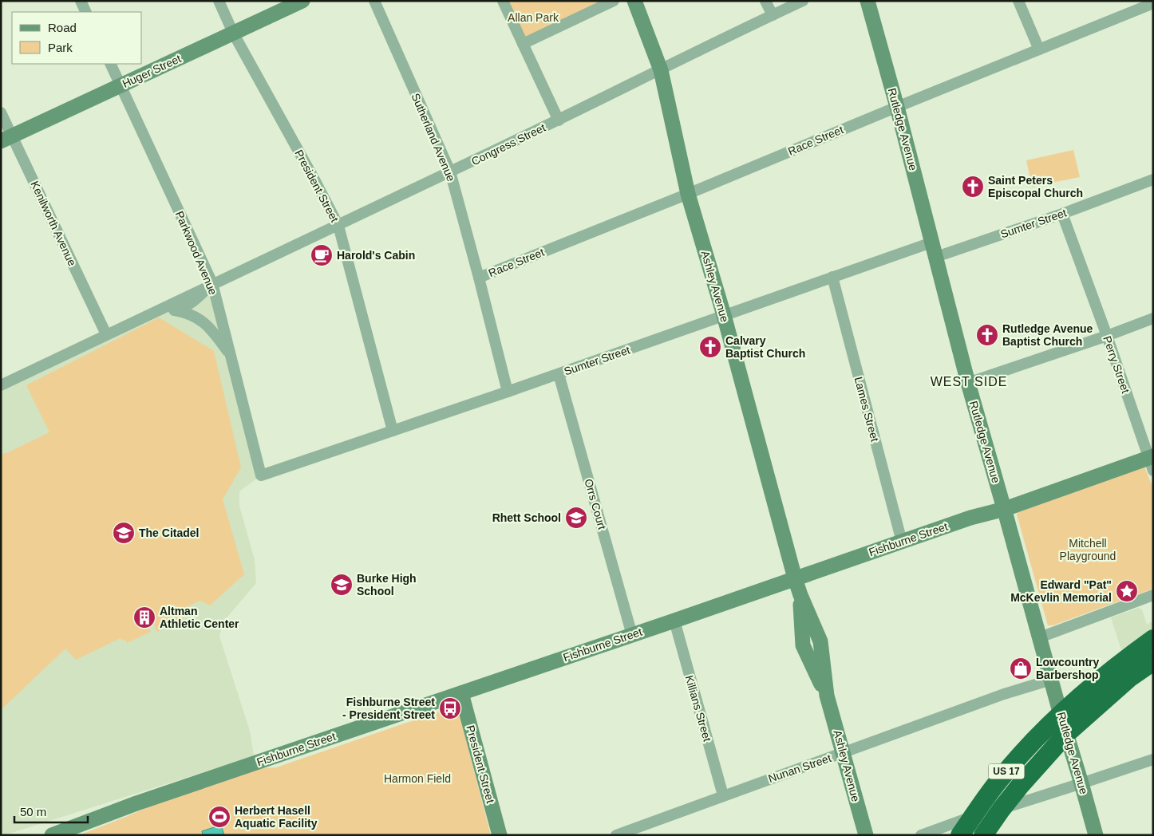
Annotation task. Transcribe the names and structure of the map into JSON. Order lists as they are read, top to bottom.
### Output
{
  "streets": {
    "highway": ["US 17"],
    "street": [
      "Huger Street",
      "Rutledge Avenue",
      "Sutherland Avenue",
      "Race Street",
      "Congress Street",
      "President Street",
      "Kenilworth Avenue",
      "Sumter Street",
      "Parkwood Avenue",
      "Ashley Avenue",
      "Perry Street",
      "Lames Street",
      "Orrs Court",
      "Fishburne Street",
      "Killians Street",
      "Nunan Street"
    ]
  },
  "crossings": [
    ["Huger Street", "President Street"],
    ["Huger Street", "Kenilworth Avenue"],
    ["Huger Street", "Parkwood Avenue"],
    ["Rutledge Avenue", "Race Street"],
    ["Rutledge Avenue", "Sumter Street"],
    ["Rutledge Avenue", "Fishburne Street"],
    ["Rutledge Avenue", "Nunan Street"],
    ["Rutledge Avenue", "US 17"],
    ["Sutherland Avenue", "Race Street"],
    ["Sutherland Avenue", "Congress Street"],
    ["Sutherland Avenue", "Sumter Street"],
    ["Race Street", "Ashley Avenue"],
    ["Congress Street", "President Street"],
    ["Congress Street", "Kenilworth Avenue"],
    ["Congress Street", "Parkwood Avenue"],
    ["Congress Street", "Ashley Avenue"],
    ["President Street", "Sumter Street"],
    ["President Street", "Fishburne Street"],
    ["Sumter Street", "Parkwood Avenue"],
    ["Sumter Street", "Ashley Avenue"],
    ["Sumter Street", "Perry Street"],
    ["Sumter Street", "Lames Street"],
    ["Sumter Street", "Orrs Court"],
    ["Ashley Avenue", "Fishburne Street"],
    ["Ashley Avenue", "Nunan Street"],
    ["Perry Street", "Fishburne Street"],
    ["Lames Street", "Fishburne Street"],
    ["Orrs Court", "Fishburne Street"],
    ["Fishburne Street", "Killians Street"],
    ["Killians Street", "Nunan Street"]
  ],
  "districts": ["WEST SIDE"],
  "parks": ["Allan Park", "Mitchell Playground", "Harmon Field"],
  "places": {
    "church": ["Saint Peters Episcopal Church", "Rutledge Avenue Baptist Church", "Calvary Baptist Church"],
    "cafe": ["Harold's Cabin"],
    "school or university": ["Rhett School", "The Citadel", "Burke High School"],
    "place": ["Edward \"Pat\" McKevlin Memorial"],
    "building": ["Altman Athletic Center"],
    "shop": ["Lowcountry Barbershop"],
    "bus stop": ["Fishburne Street - President Street"],
    "sports": ["Herbert Hasell Aquatic Facility"]
  },
  "legend": ["Road", "Park"],
  "scale_bar": "50 m"
}
